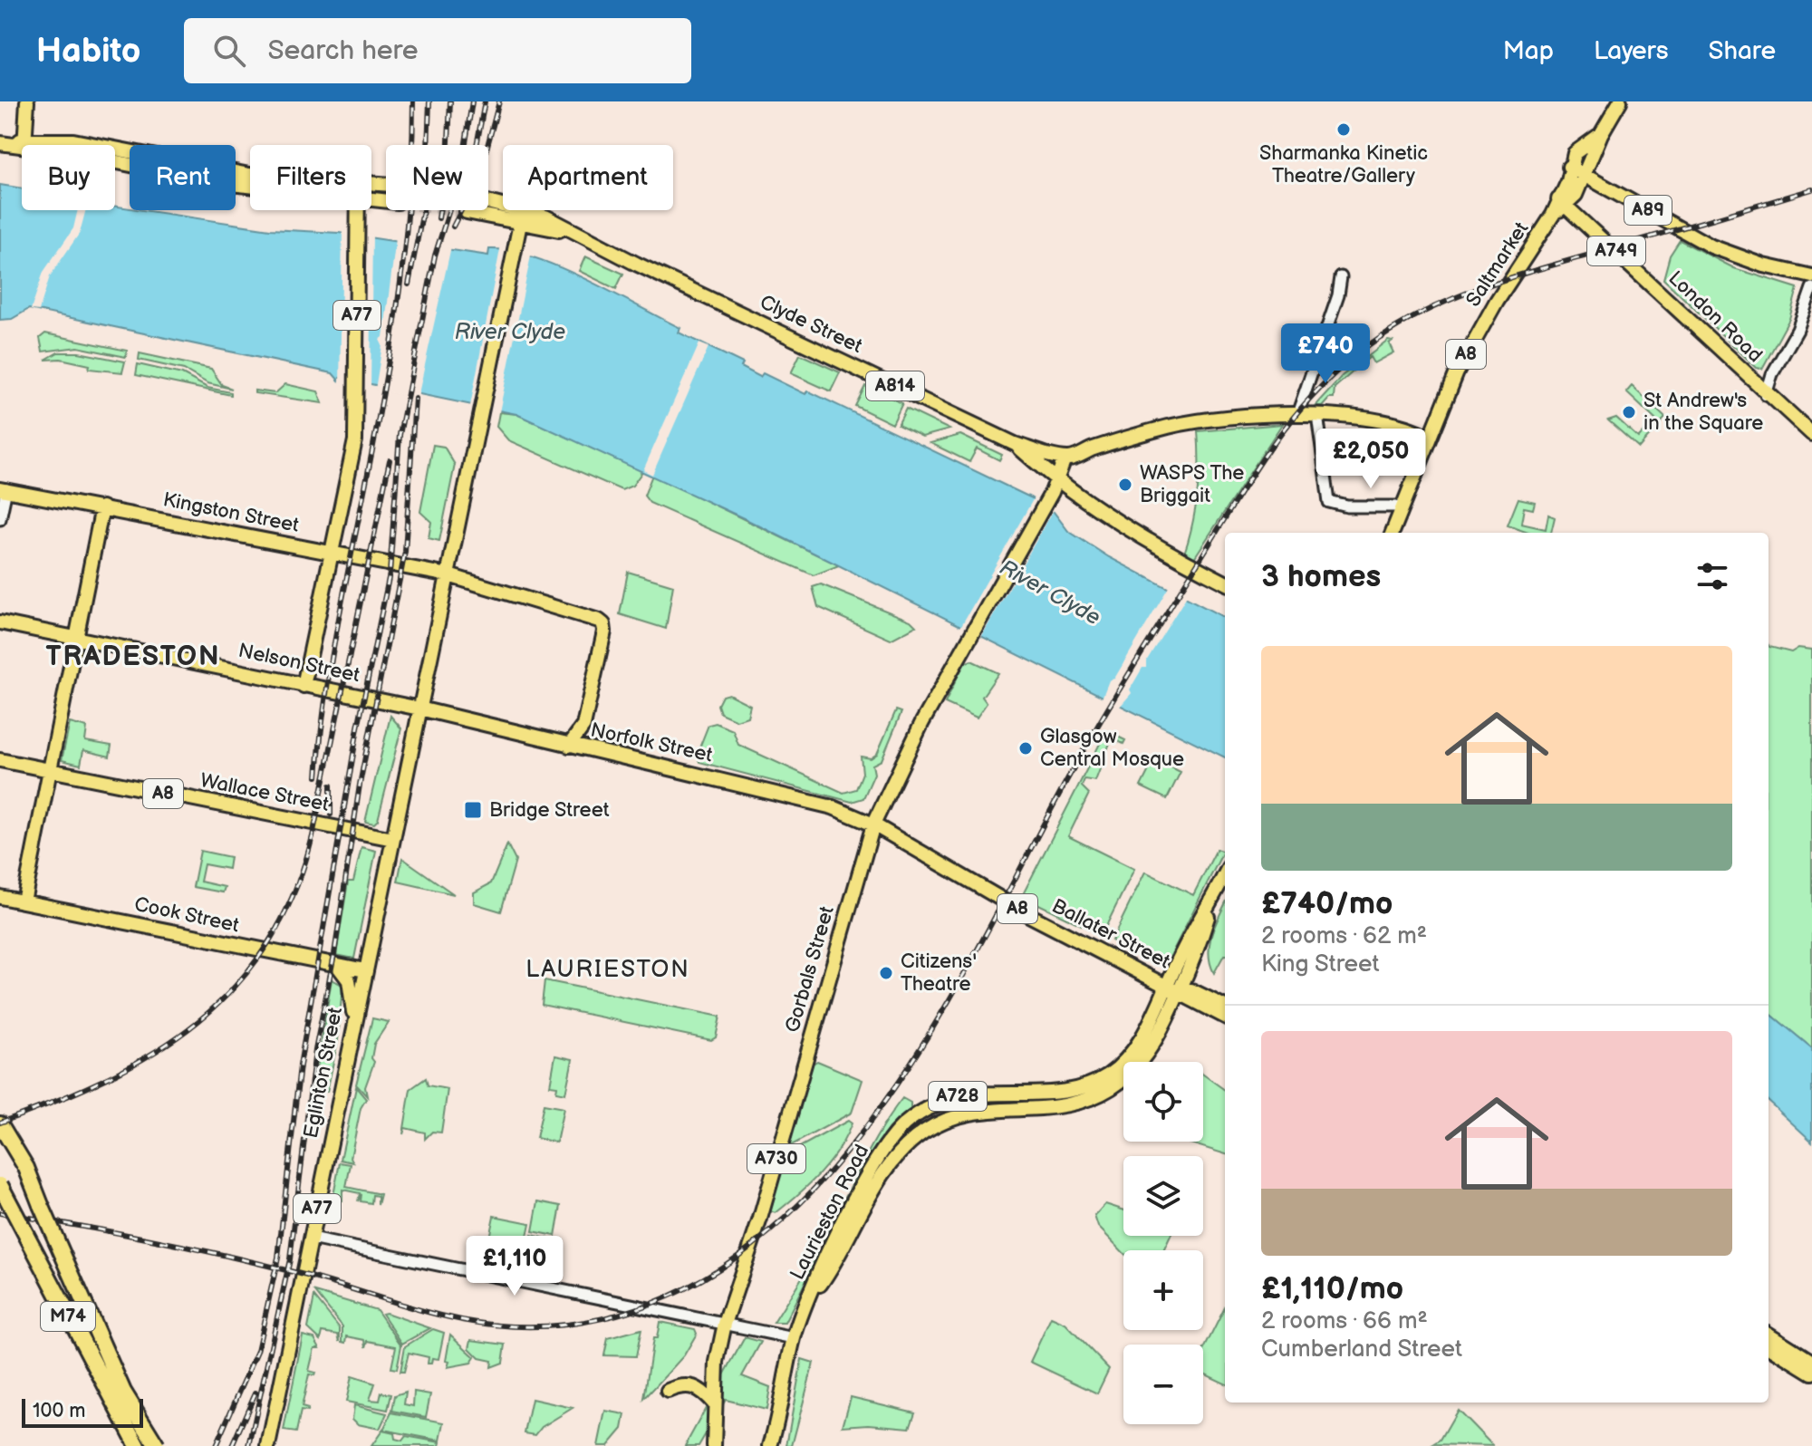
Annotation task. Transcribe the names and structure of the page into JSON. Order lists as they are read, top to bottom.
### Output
{
  "streets": {
    "highway": ["M74"],
    "main road": [
      "A89",
      "A749",
      "Saltmarket",
      "A77",
      "London Road",
      "Clyde Street",
      "A8",
      "A814",
      "Kingston Street",
      "Nelson Street",
      "Norfolk Street",
      "Wallace Street",
      "Cook Street",
      "Ballater Street",
      "Gorbals Street",
      "Eglinton Street",
      "A728",
      "A730",
      "Laurieston Road"
    ]
  },
  "crossings": [
    ["A89", "A8"],
    ["Saltmarket", "London Road"],
    ["Saltmarket", "A8"],
    ["A77", "Clyde Street"],
    ["A77", "A814"],
    ["A77", "Kingston Street"],
    ["A77", "Nelson Street"],
    ["A77", "Norfolk Street"],
    ["A77", "Eglinton Street"],
    ["London Road", "A8"],
    ["Clyde Street", "A814"],
    ["Clyde Street", "Gorbals Street"],
    ["Nelson Street", "Norfolk Street"],
    ["Nelson Street", "Eglinton Street"],
    ["Norfolk Street", "Ballater Street"],
    ["Norfolk Street", "Gorbals Street"],
    ["Norfolk Street", "Eglinton Street"],
    ["Wallace Street", "Eglinton Street"],
    ["Cook Street", "Eglinton Street"],
    ["Ballater Street", "Gorbals Street"],
    ["Ballater Street", "Laurieston Road"],
    ["Gorbals Street", "A730"]
  ],
  "districts": ["TRADESTON", "LAURIESTON"],
  "water": ["River Clyde"],
  "places": {
    "other": [
      "Sharmanka Kinetic Theatre/Gallery",
      "St Andrew's in the Square",
      "WASPS The Briggait",
      "Glasgow Central Mosque",
      "Citizens' Theatre"
    ],
    "transit": ["Bridge Street"]
  },
  "scale_bar": "100 m",
  "page": {
    "header": "Habito",
    "search": "Search here",
    "nav": ["Map", "Layers", "Share"],
    "chip": [
      "Buy",
      "Rent",
      "Filters",
      "New",
      "Apartment"
    ],
    "price": ["£740", "£2,050", "£1,110"],
    "heading": "3 homes",
    "list": [
      {
        "name": "£740/mo",
        "note": "2 rooms · 62 m² · King Street"
      },
      {
        "name": "£1,110/mo",
        "note": "2 rooms · 66 m² · Cumberland Street"
      }
    ],
    "map_buttons": ["+", "−"],
    "scale": "100 m"
  }
}
